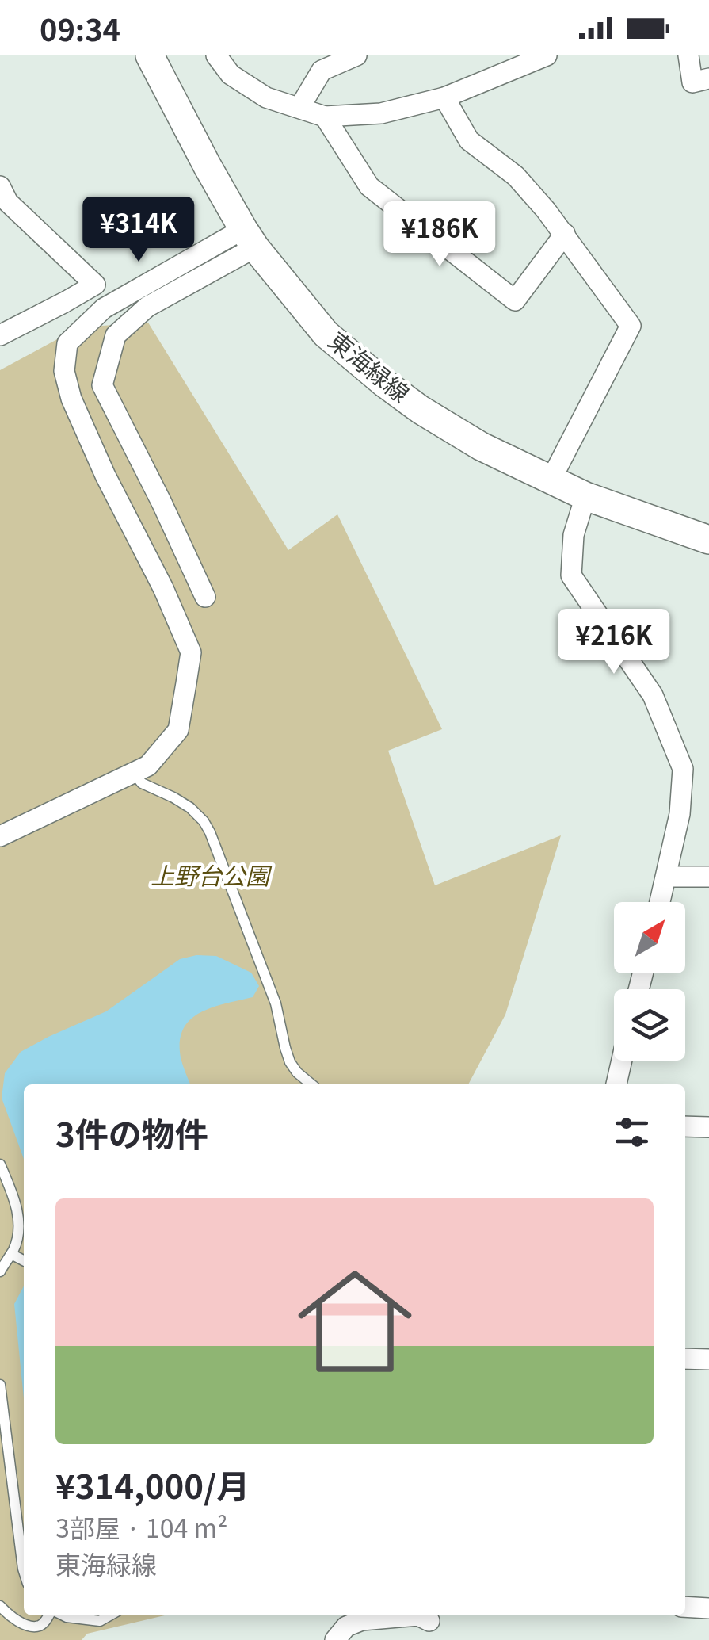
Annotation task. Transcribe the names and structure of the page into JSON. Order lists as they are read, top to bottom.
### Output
{
  "streets": {
    "main road": ["東海緑線"]
  },
  "parks": ["上野台公園"],
  "north": "top right",
  "page": {
    "status": "09:34",
    "price": ["¥314K", "¥186K", "¥216K"],
    "heading": "3件の物件",
    "list": [
      {
        "name": "¥314,000/月",
        "note": "3部屋 · 104 m² · 東海緑線"
      }
    ]
  }
}
